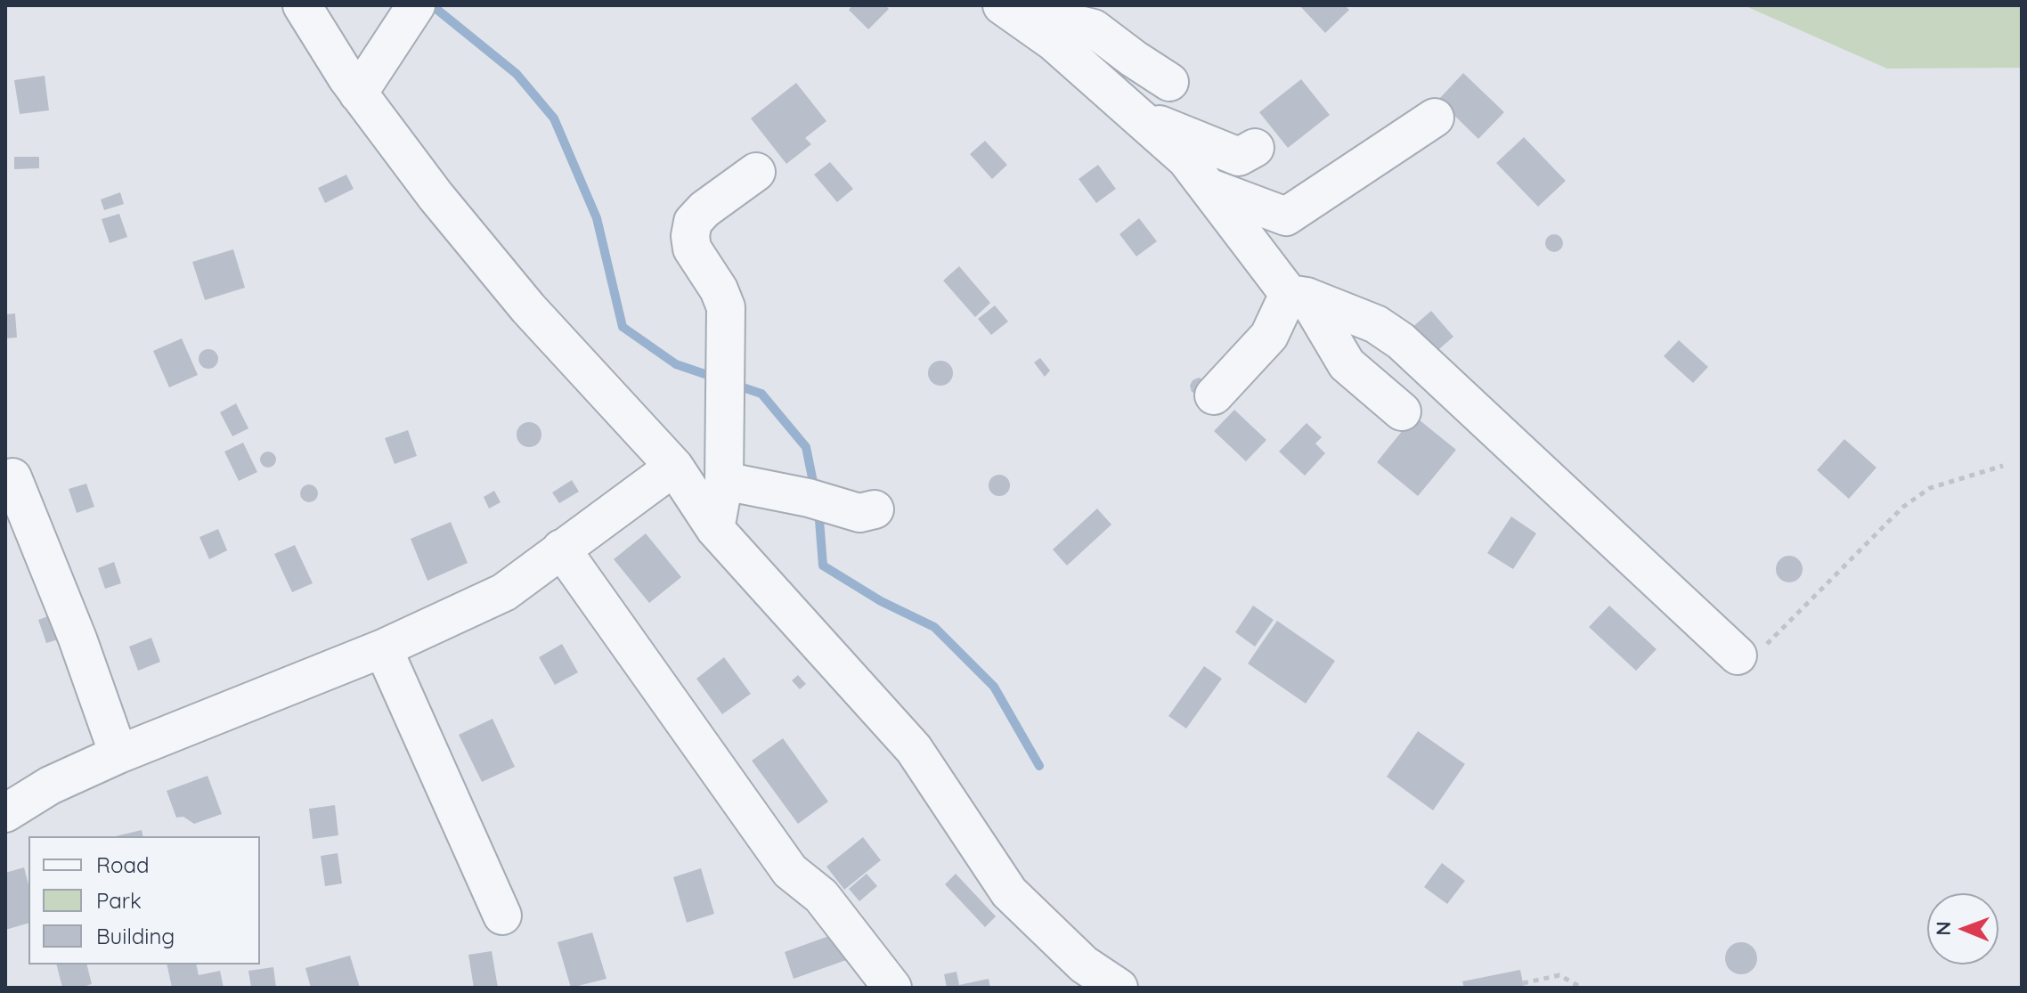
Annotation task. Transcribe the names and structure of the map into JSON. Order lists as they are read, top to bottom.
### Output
{
  "legend": ["Road", "Park", "Building"],
  "north": "left"
}
